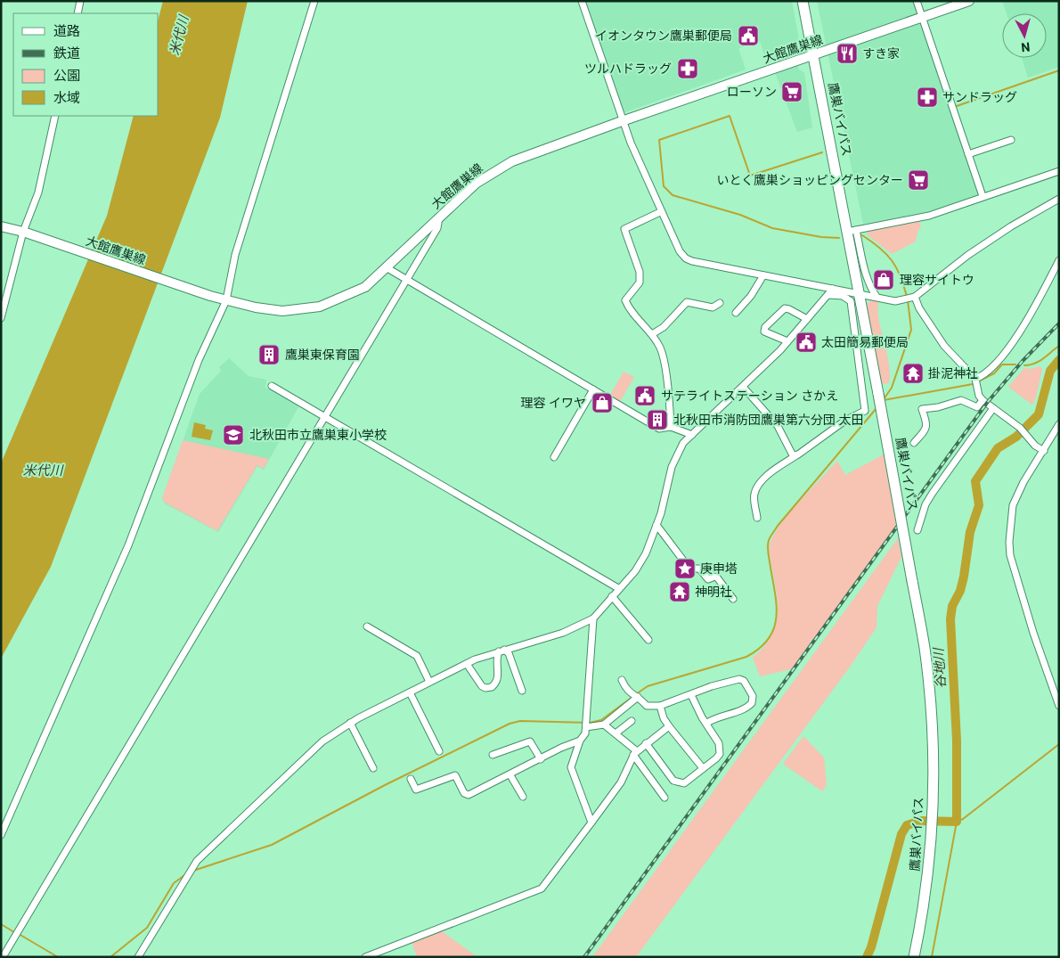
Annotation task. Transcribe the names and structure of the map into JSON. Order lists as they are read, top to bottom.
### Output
{
  "streets": {
    "highway": ["鷹巣バイパス"],
    "main road": ["大館鷹巣線"]
  },
  "crossings": [
    ["大館鷹巣線", "鷹巣バイパス"]
  ],
  "water": ["米代川", "谷地川"],
  "places": {
    "public building": ["イオンタウン鷹巣郵便局", "太田簡易郵便局", "サテライトステーション さかえ"],
    "restaurant": ["すき家"],
    "pharmacy": ["ツルハドラッグ", "サンドラッグ"],
    "supermarket": ["ローソン", "いとく鷹巣ショッピングセンター"],
    "shop": ["理容サイトウ", "理容 イワヤ"],
    "building": ["鷹巣東保育園", "北秋田市消防団鷹巣第六分団 太田"],
    "temple": ["掛泥神社", "神明社"],
    "school or university": ["北秋田市立鷹巣東小学校"],
    "place": ["庚申塔"]
  },
  "legend": [
    "道路",
    "鉄道",
    "公園",
    "水域"
  ],
  "north": "bottom"
}
